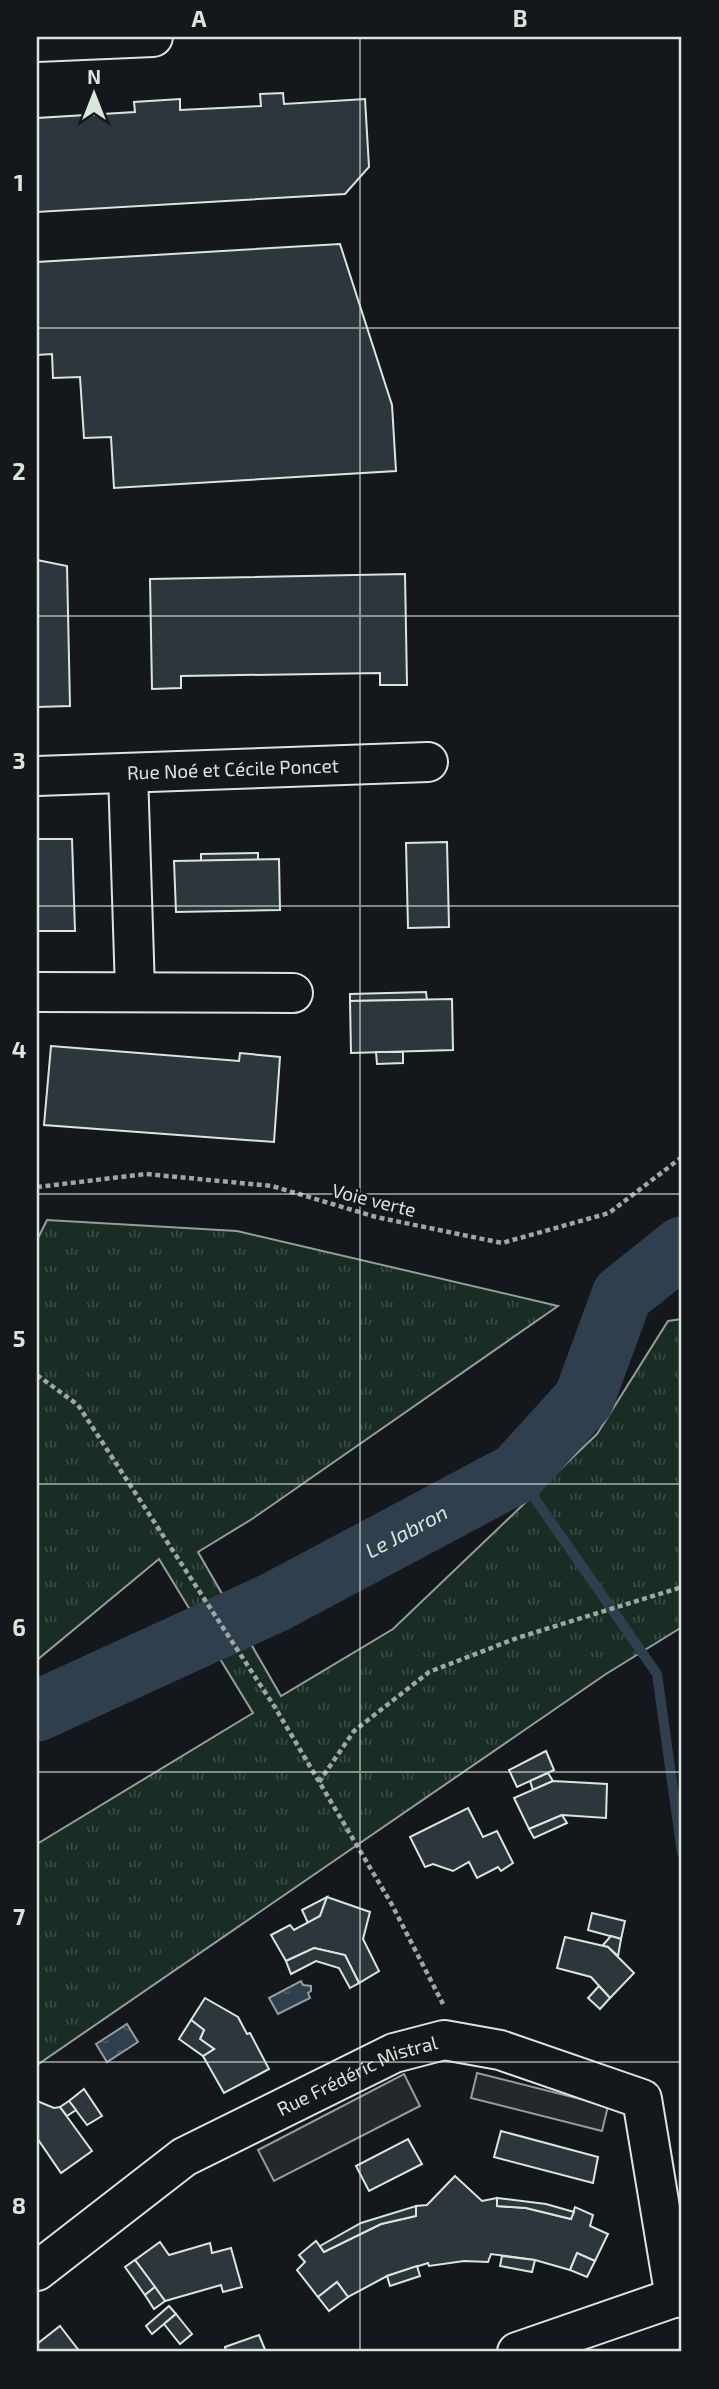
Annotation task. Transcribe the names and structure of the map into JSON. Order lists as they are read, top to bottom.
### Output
{
  "streets": {
    "street": ["Rue Noé et Cécile Poncet", "Rue Frédéric Mistral"],
    "path": ["Voie verte"]
  },
  "water": ["Le Jabron"],
  "north": "top",
  "grid": {
    "columns": ["A", "B"],
    "rows": [
      "1",
      "2",
      "3",
      "4",
      "5",
      "6",
      "7",
      "8"
    ]
  }
}
